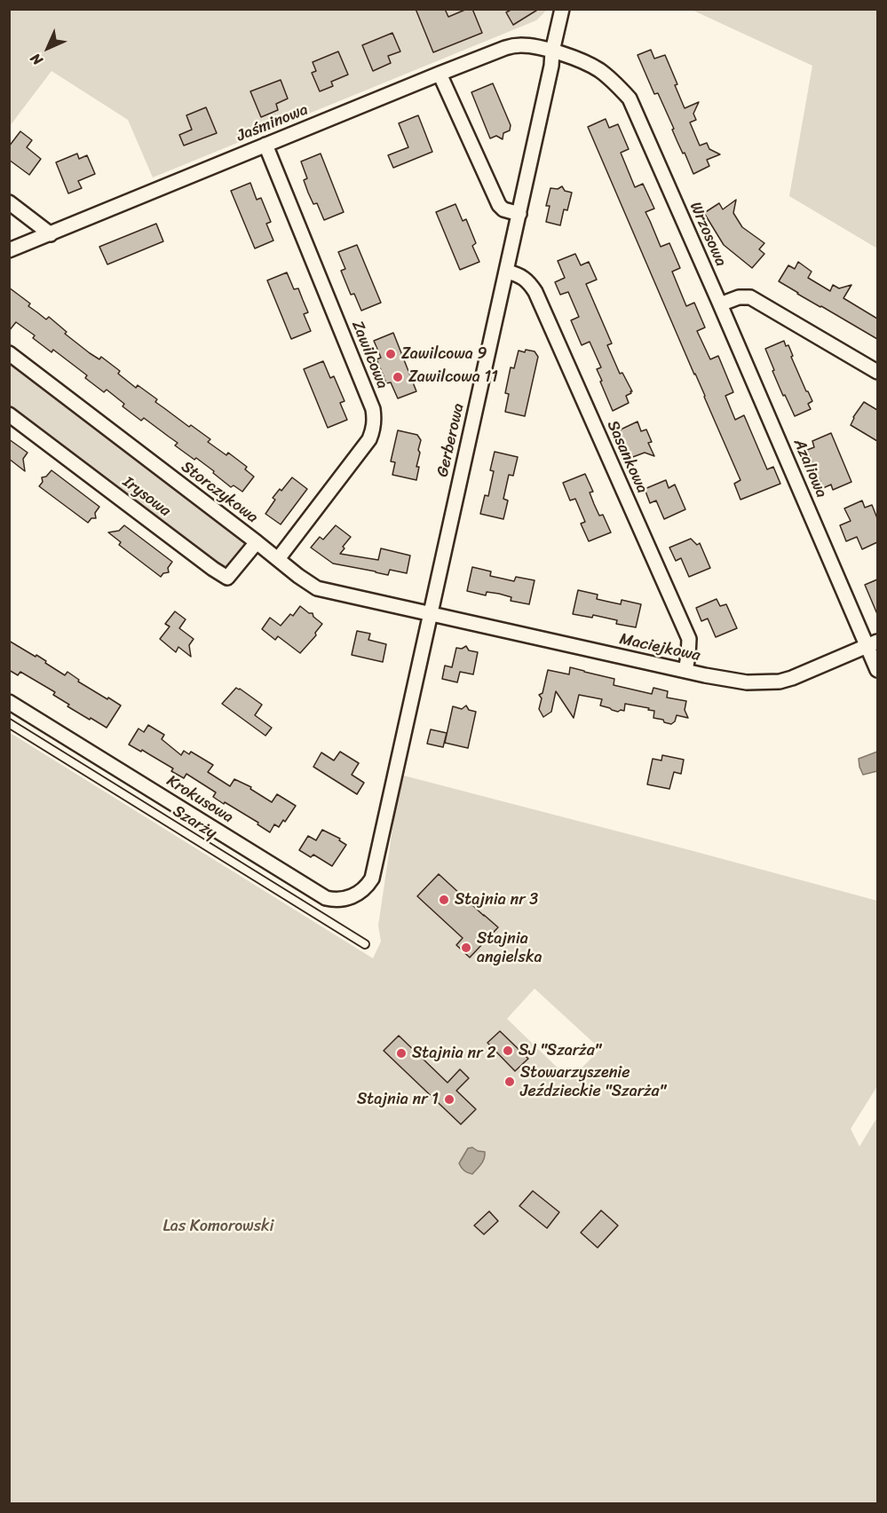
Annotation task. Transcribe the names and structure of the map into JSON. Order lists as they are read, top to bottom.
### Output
{
  "streets": {
    "street": [
      "Jaśminowa",
      "Wrzosowa",
      "Zawilcowa",
      "Gerberowa",
      "Sasankowa",
      "Azaliowa",
      "Storczykowa",
      "Irysowa",
      "Maciejkowa",
      "Krokusowa"
    ],
    "lane": ["Szarży"]
  },
  "crossings": [
    ["Jaśminowa", "Wrzosowa"],
    ["Jaśminowa", "Zawilcowa"],
    ["Jaśminowa", "Gerberowa"],
    ["Wrzosowa", "Gerberowa"],
    ["Wrzosowa", "Azaliowa"],
    ["Zawilcowa", "Storczykowa"],
    ["Gerberowa", "Sasankowa"],
    ["Gerberowa", "Storczykowa"],
    ["Gerberowa", "Maciejkowa"],
    ["Gerberowa", "Krokusowa"],
    ["Sasankowa", "Maciejkowa"],
    ["Azaliowa", "Maciejkowa"],
    ["Storczykowa", "Irysowa"],
    ["Storczykowa", "Maciejkowa"]
  ],
  "parks": ["Las Komorowski"],
  "places": [
    "Zawilcowa 9",
    "Zawilcowa 11",
    "Stajnia nr 3",
    "Stajnia angielska",
    "SJ \"Szarża\"",
    "Stajnia nr 2",
    "Stowarzyszenie Jeździeckie \"Szarża\"",
    "Stajnia nr 1"
  ],
  "north": "bottom left"
}
